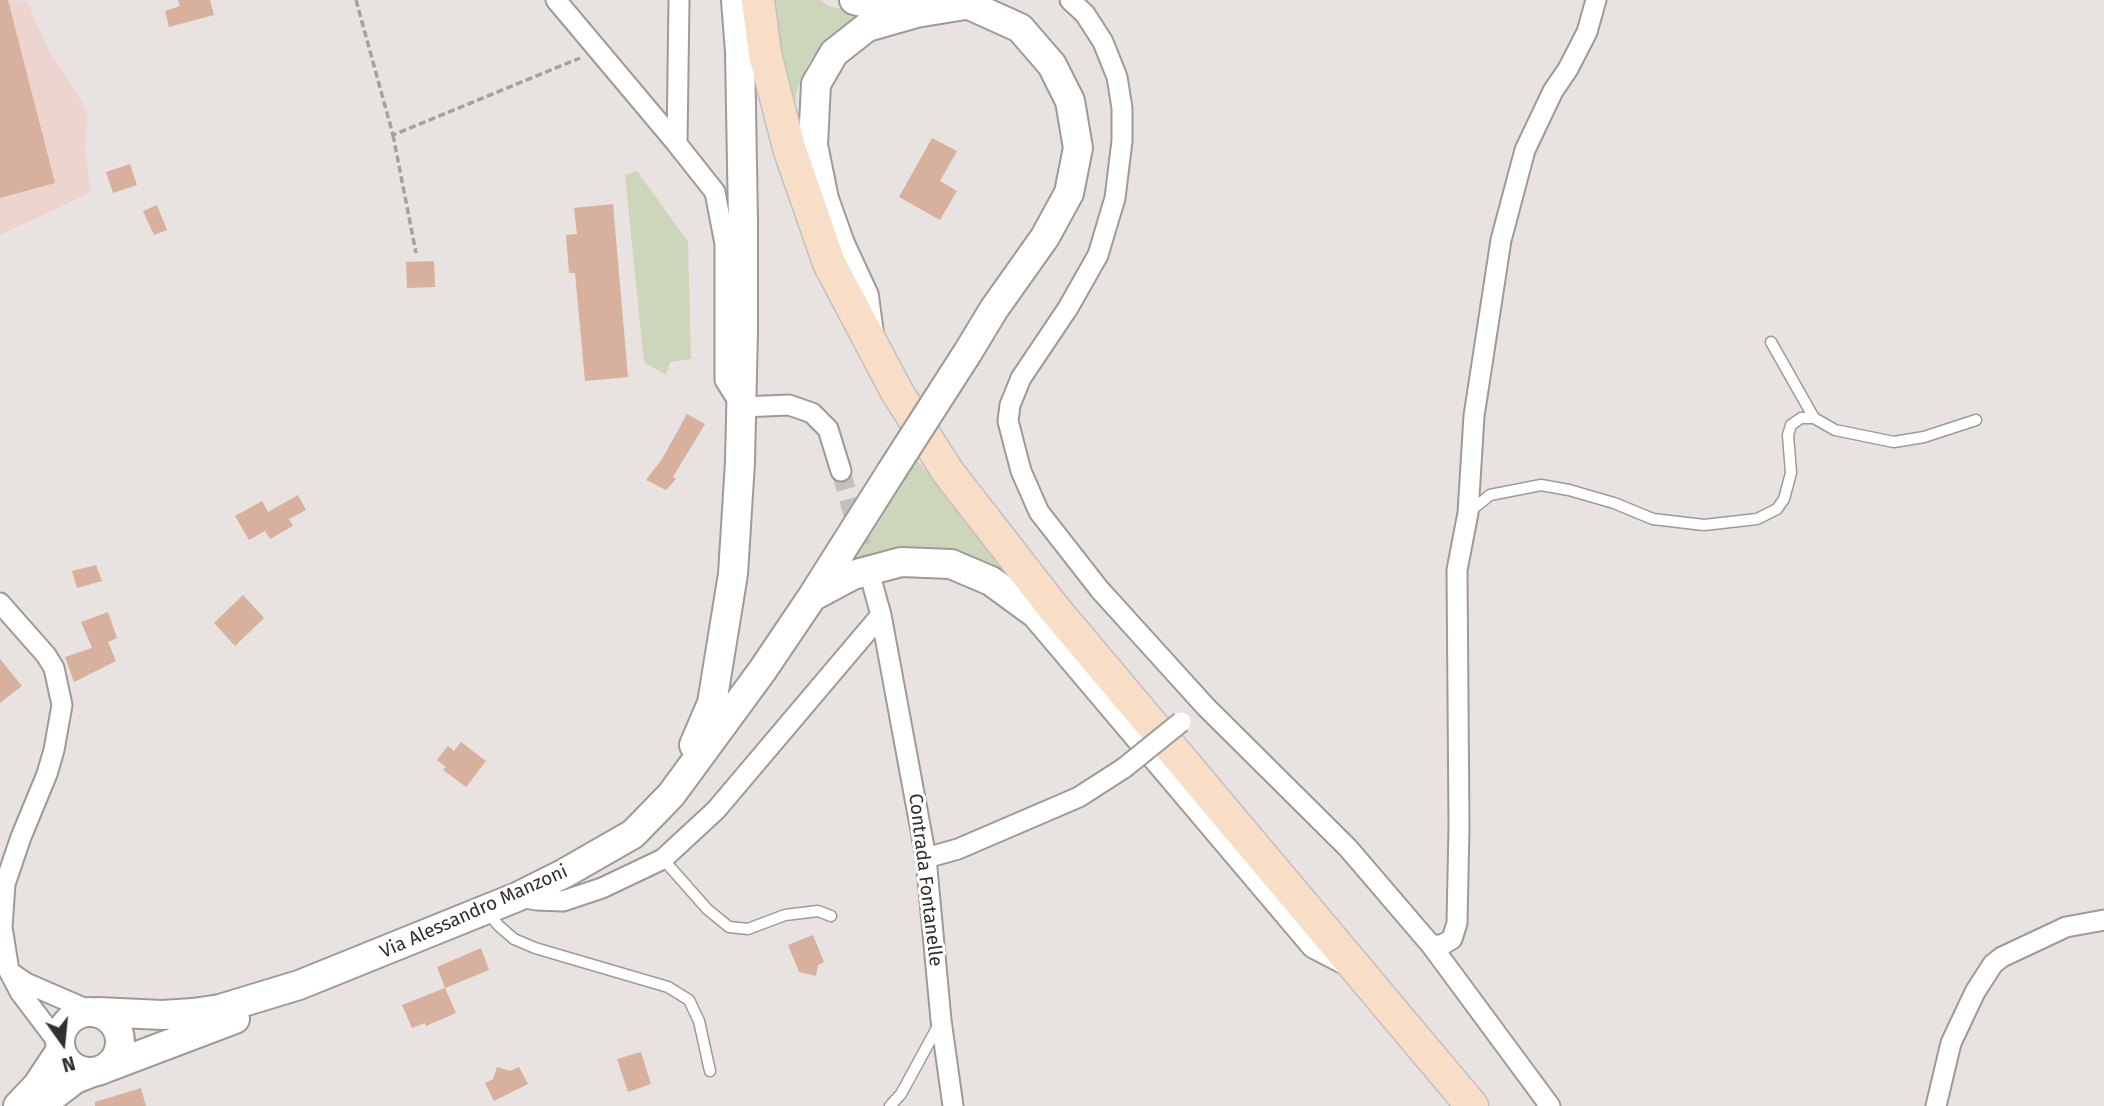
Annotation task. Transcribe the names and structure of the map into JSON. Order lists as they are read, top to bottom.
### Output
{
  "streets": {
    "main road": ["Via Alessandro Manzoni"],
    "street": ["Contrada Fontanelle"]
  },
  "north": "bottom"
}
